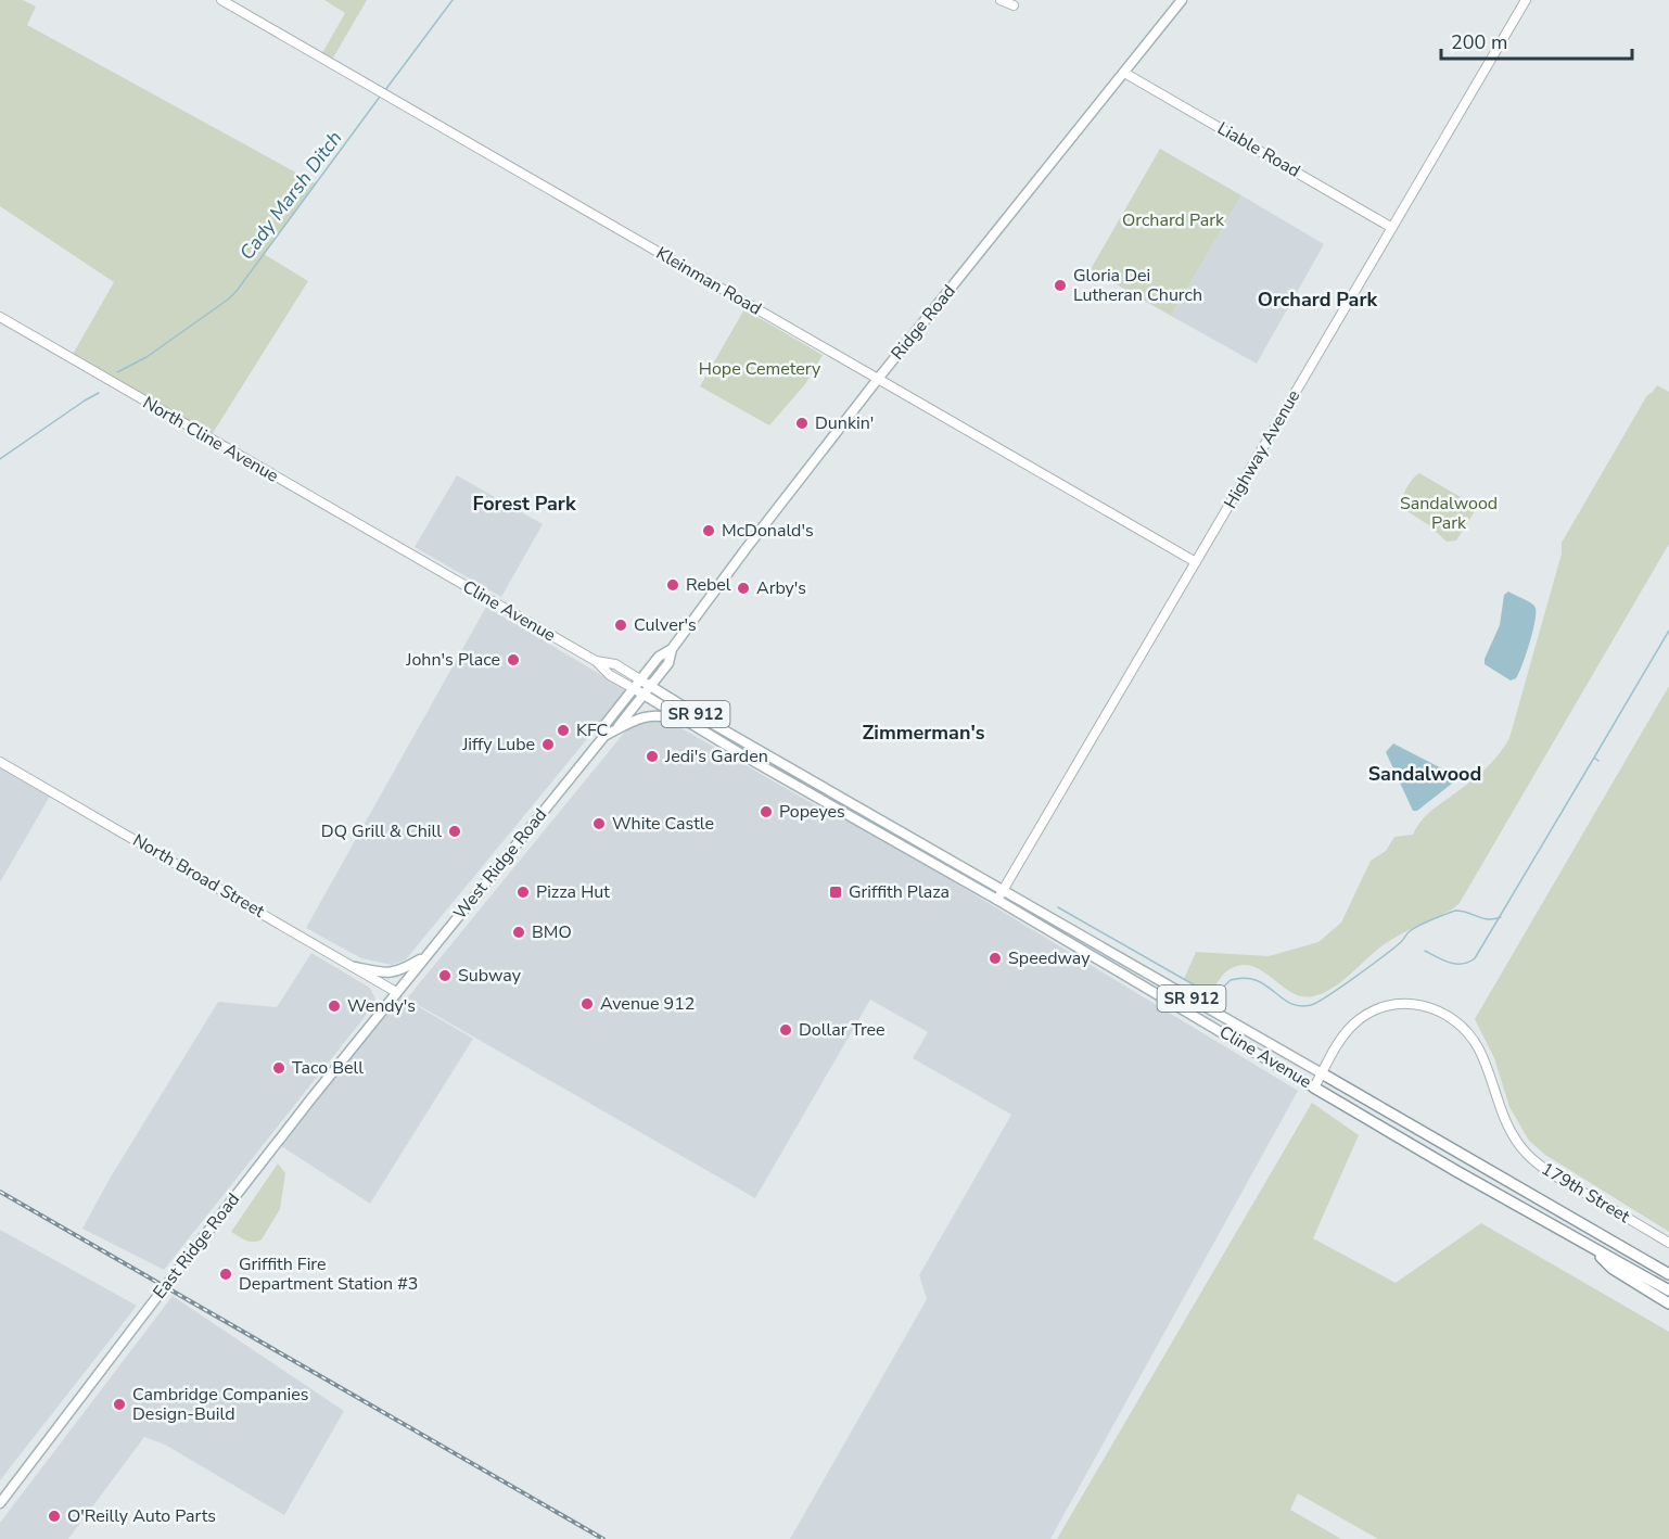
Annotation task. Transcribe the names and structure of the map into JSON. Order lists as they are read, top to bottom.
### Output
{
  "streets": {
    "highway": ["Cline Avenue", "SR 912"],
    "main road": ["Ridge Road", "West Ridge Road", "East Ridge Road"],
    "street": [
      "Liable Road",
      "Kleinman Road",
      "North Cline Avenue",
      "Highway Avenue",
      "North Broad Street",
      "179th Street"
    ]
  },
  "crossings": [
    ["Liable Road", "Ridge Road"],
    ["Liable Road", "Highway Avenue"],
    ["Kleinman Road", "Ridge Road"],
    ["Kleinman Road", "Highway Avenue"],
    ["Ridge Road", "Cline Avenue"],
    ["Ridge Road", "West Ridge Road"],
    ["North Cline Avenue", "Cline Avenue"],
    ["Highway Avenue", "Cline Avenue"],
    ["Cline Avenue", "West Ridge Road"],
    ["Cline Avenue", "179th Street"],
    ["West Ridge Road", "North Broad Street"],
    ["West Ridge Road", "East Ridge Road"],
    ["North Broad Street", "East Ridge Road"]
  ],
  "districts": [
    "Orchard Park",
    "Forest Park",
    "Zimmerman's",
    "Sandalwood"
  ],
  "water": ["Cady Marsh Ditch"],
  "parks": ["Orchard Park", "Hope Cemetery", "Sandalwood Park"],
  "places": {
    "other": [
      "Gloria Dei Lutheran Church",
      "Dunkin'",
      "McDonald's",
      "Rebel",
      "Arby's",
      "Culver's",
      "John's Place",
      "KFC",
      "Jiffy Lube",
      "Jedi's Garden",
      "Popeyes",
      "White Castle",
      "DQ Grill & Chill",
      "Pizza Hut",
      "BMO",
      "Speedway",
      "Subway",
      "Avenue 912",
      "Wendy's",
      "Dollar Tree",
      "Taco Bell",
      "Griffith Fire Department Station #3",
      "Cambridge Companies Design-Build",
      "O'Reilly Auto Parts"
    ],
    "transit": ["Griffith Plaza"]
  },
  "scale_bar": "200 m"
}
